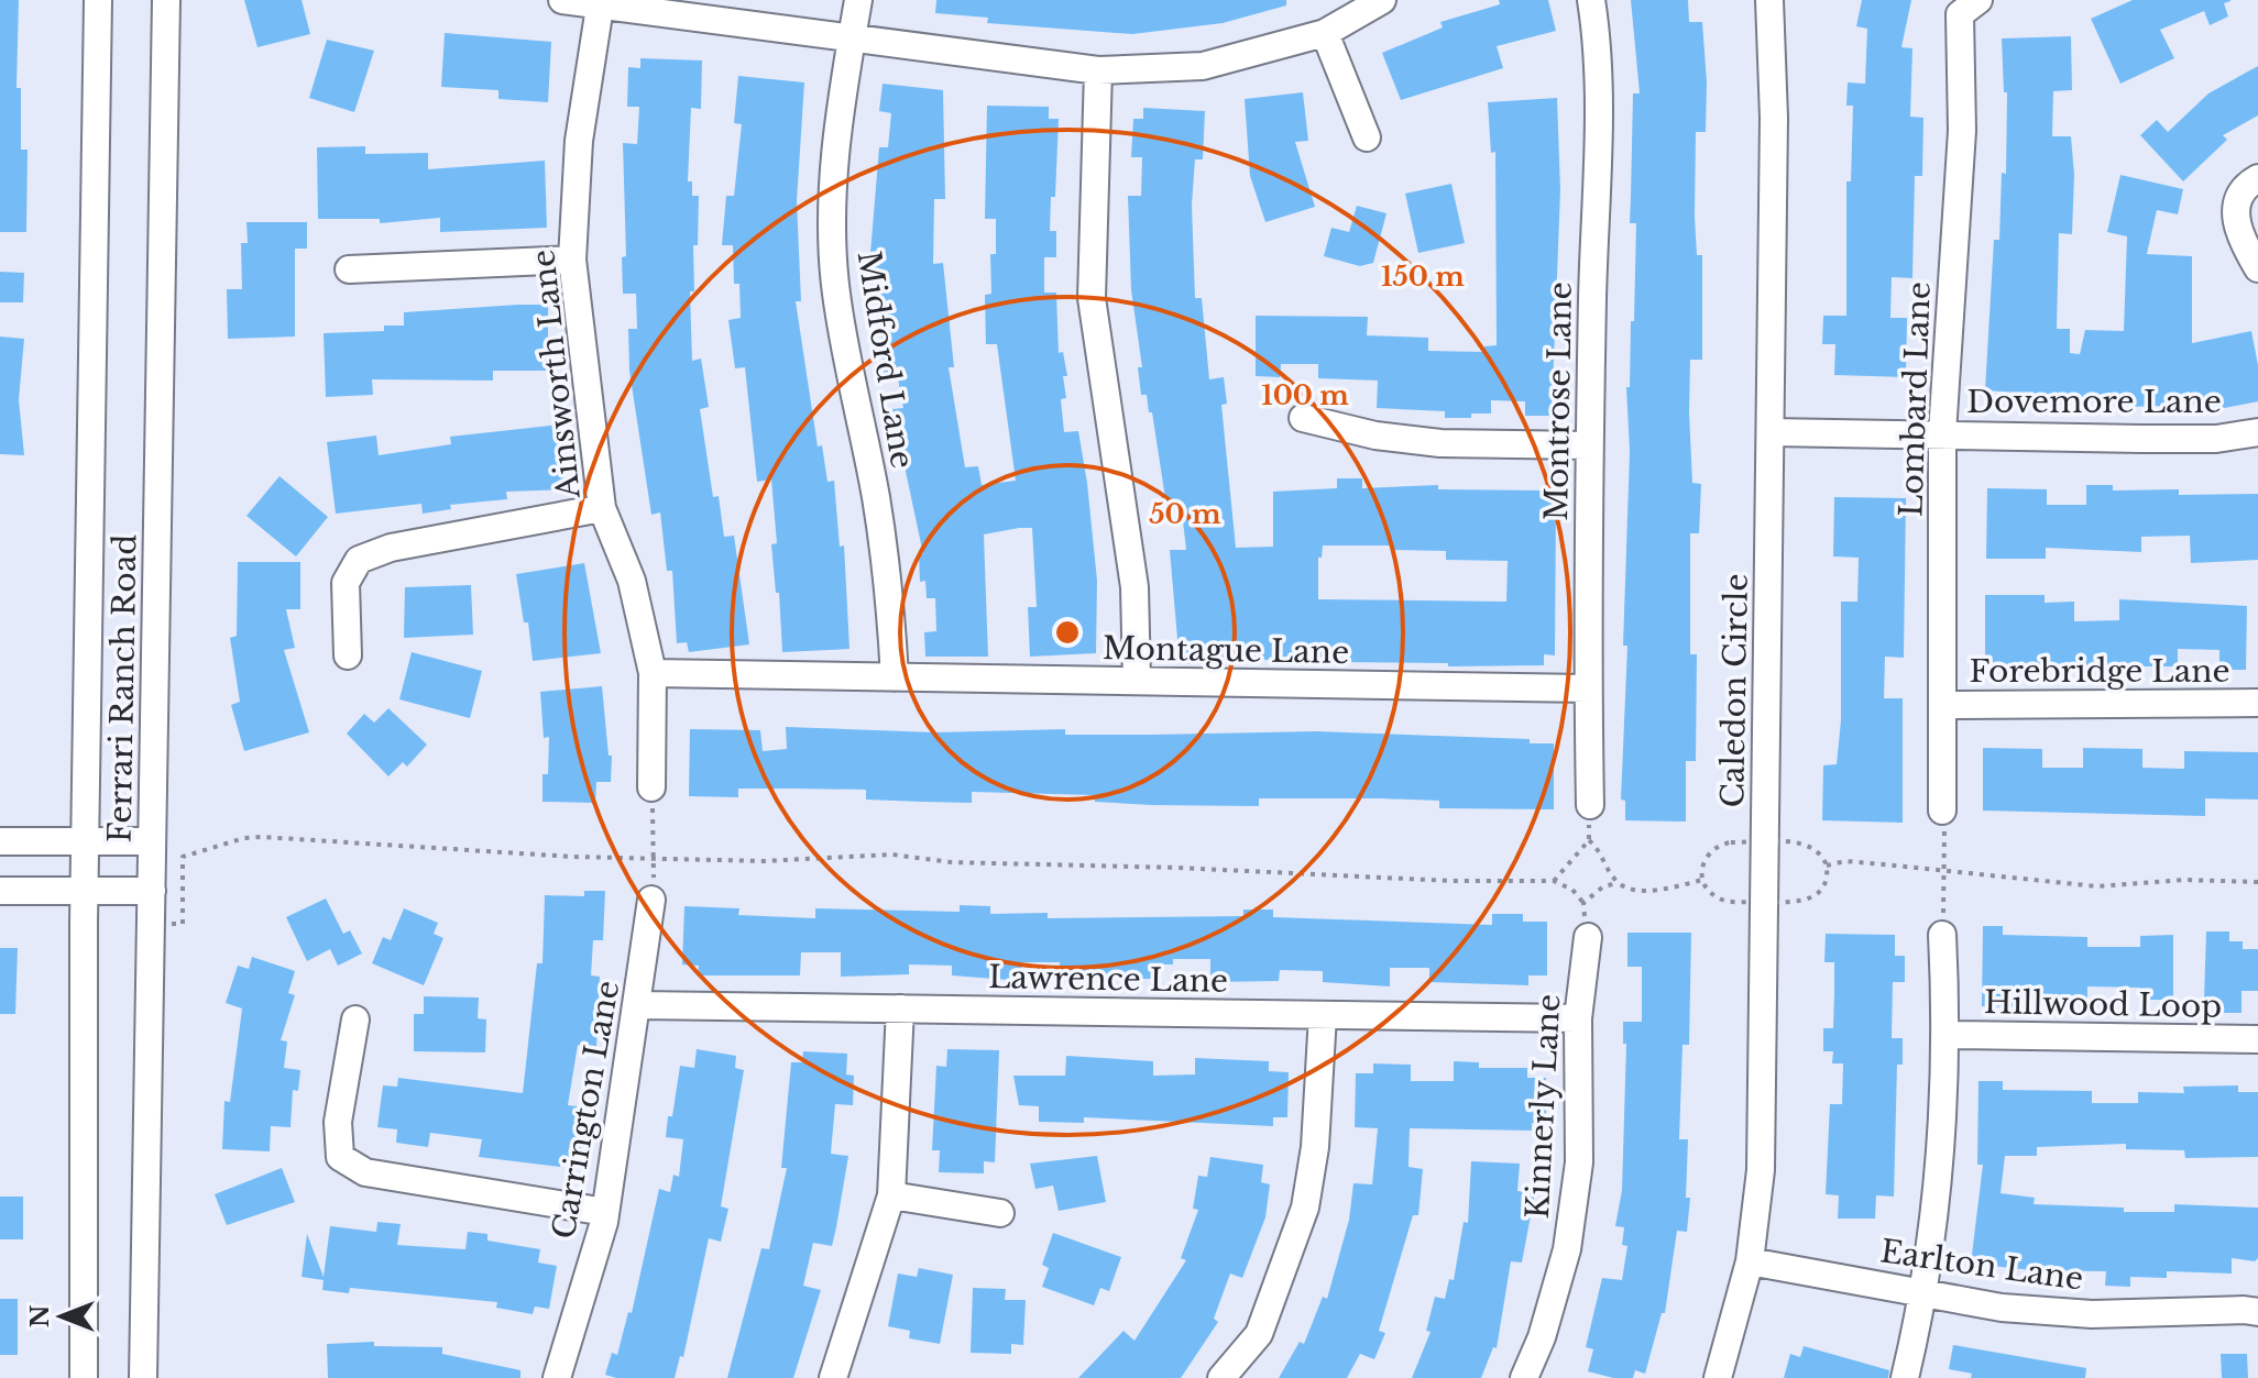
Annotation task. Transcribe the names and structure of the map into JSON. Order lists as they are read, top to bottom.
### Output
{
  "streets": {
    "street": [
      "Midford Lane",
      "Ainsworth Lane",
      "Lombard Lane",
      "Montrose Lane",
      "Dovemore Lane",
      "Montague Lane",
      "Forebridge Lane",
      "Ferrari Ranch Road",
      "Caledon Circle",
      "Lawrence Lane",
      "Hillwood Loop",
      "Kinnerly Lane",
      "Carrington Lane",
      "Earlton Lane"
    ]
  },
  "crossings": [
    ["Midford Lane", "Montague Lane"],
    ["Ainsworth Lane", "Montague Lane"],
    ["Lombard Lane", "Dovemore Lane"],
    ["Lombard Lane", "Forebridge Lane"],
    ["Montrose Lane", "Montague Lane"],
    ["Dovemore Lane", "Caledon Circle"],
    ["Caledon Circle", "Earlton Lane"],
    ["Lawrence Lane", "Kinnerly Lane"],
    ["Lawrence Lane", "Carrington Lane"]
  ],
  "north": "left",
  "rings": ["150 m", "100 m", "50 m"]
}
